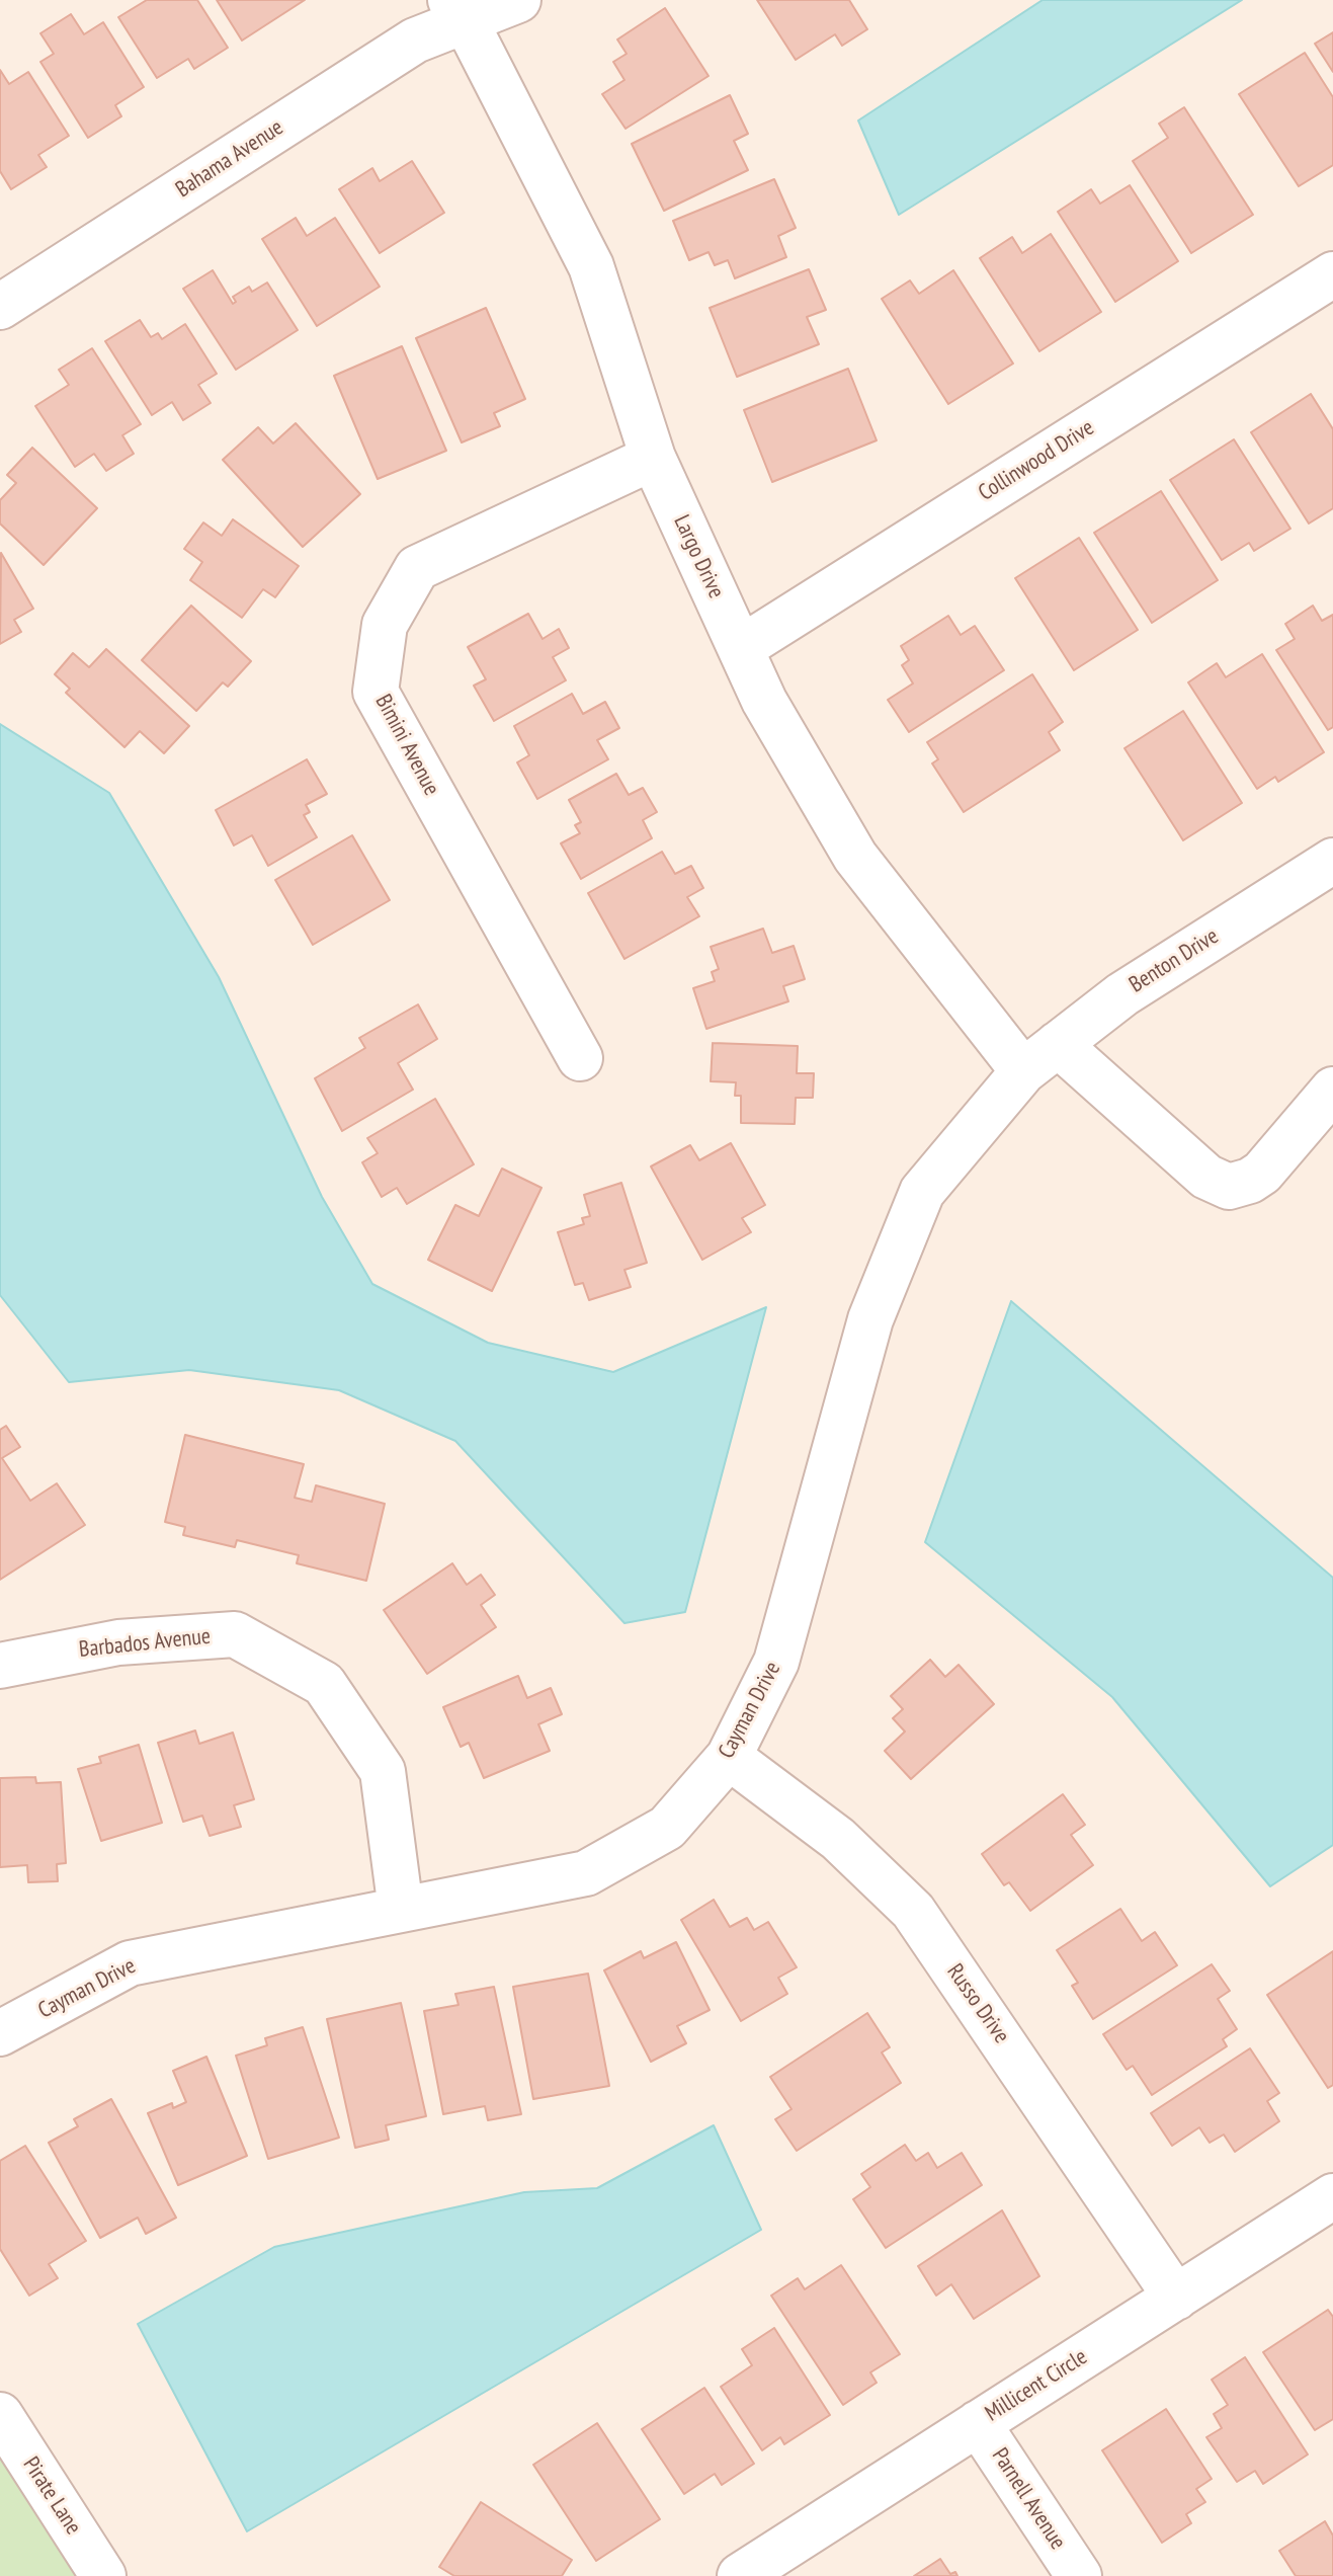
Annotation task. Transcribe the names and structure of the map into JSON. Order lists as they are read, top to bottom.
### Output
{
  "streets": {
    "street": [
      "Bahama Avenue",
      "Collinwood Drive",
      "Largo Drive",
      "Bimini Avenue",
      "Benton Drive",
      "Barbados Avenue",
      "Cayman Drive",
      "Russo Drive",
      "Millicent Circle",
      "Pirate Lane",
      "Parnell Avenue"
    ]
  },
  "crossings": [
    ["Bahama Avenue", "Largo Drive"],
    ["Collinwood Drive", "Largo Drive"],
    ["Largo Drive", "Bimini Avenue"],
    ["Largo Drive", "Benton Drive"],
    ["Largo Drive", "Cayman Drive"],
    ["Benton Drive", "Cayman Drive"],
    ["Barbados Avenue", "Cayman Drive"],
    ["Cayman Drive", "Russo Drive"],
    ["Russo Drive", "Millicent Circle"],
    ["Millicent Circle", "Parnell Avenue"]
  ]
}
